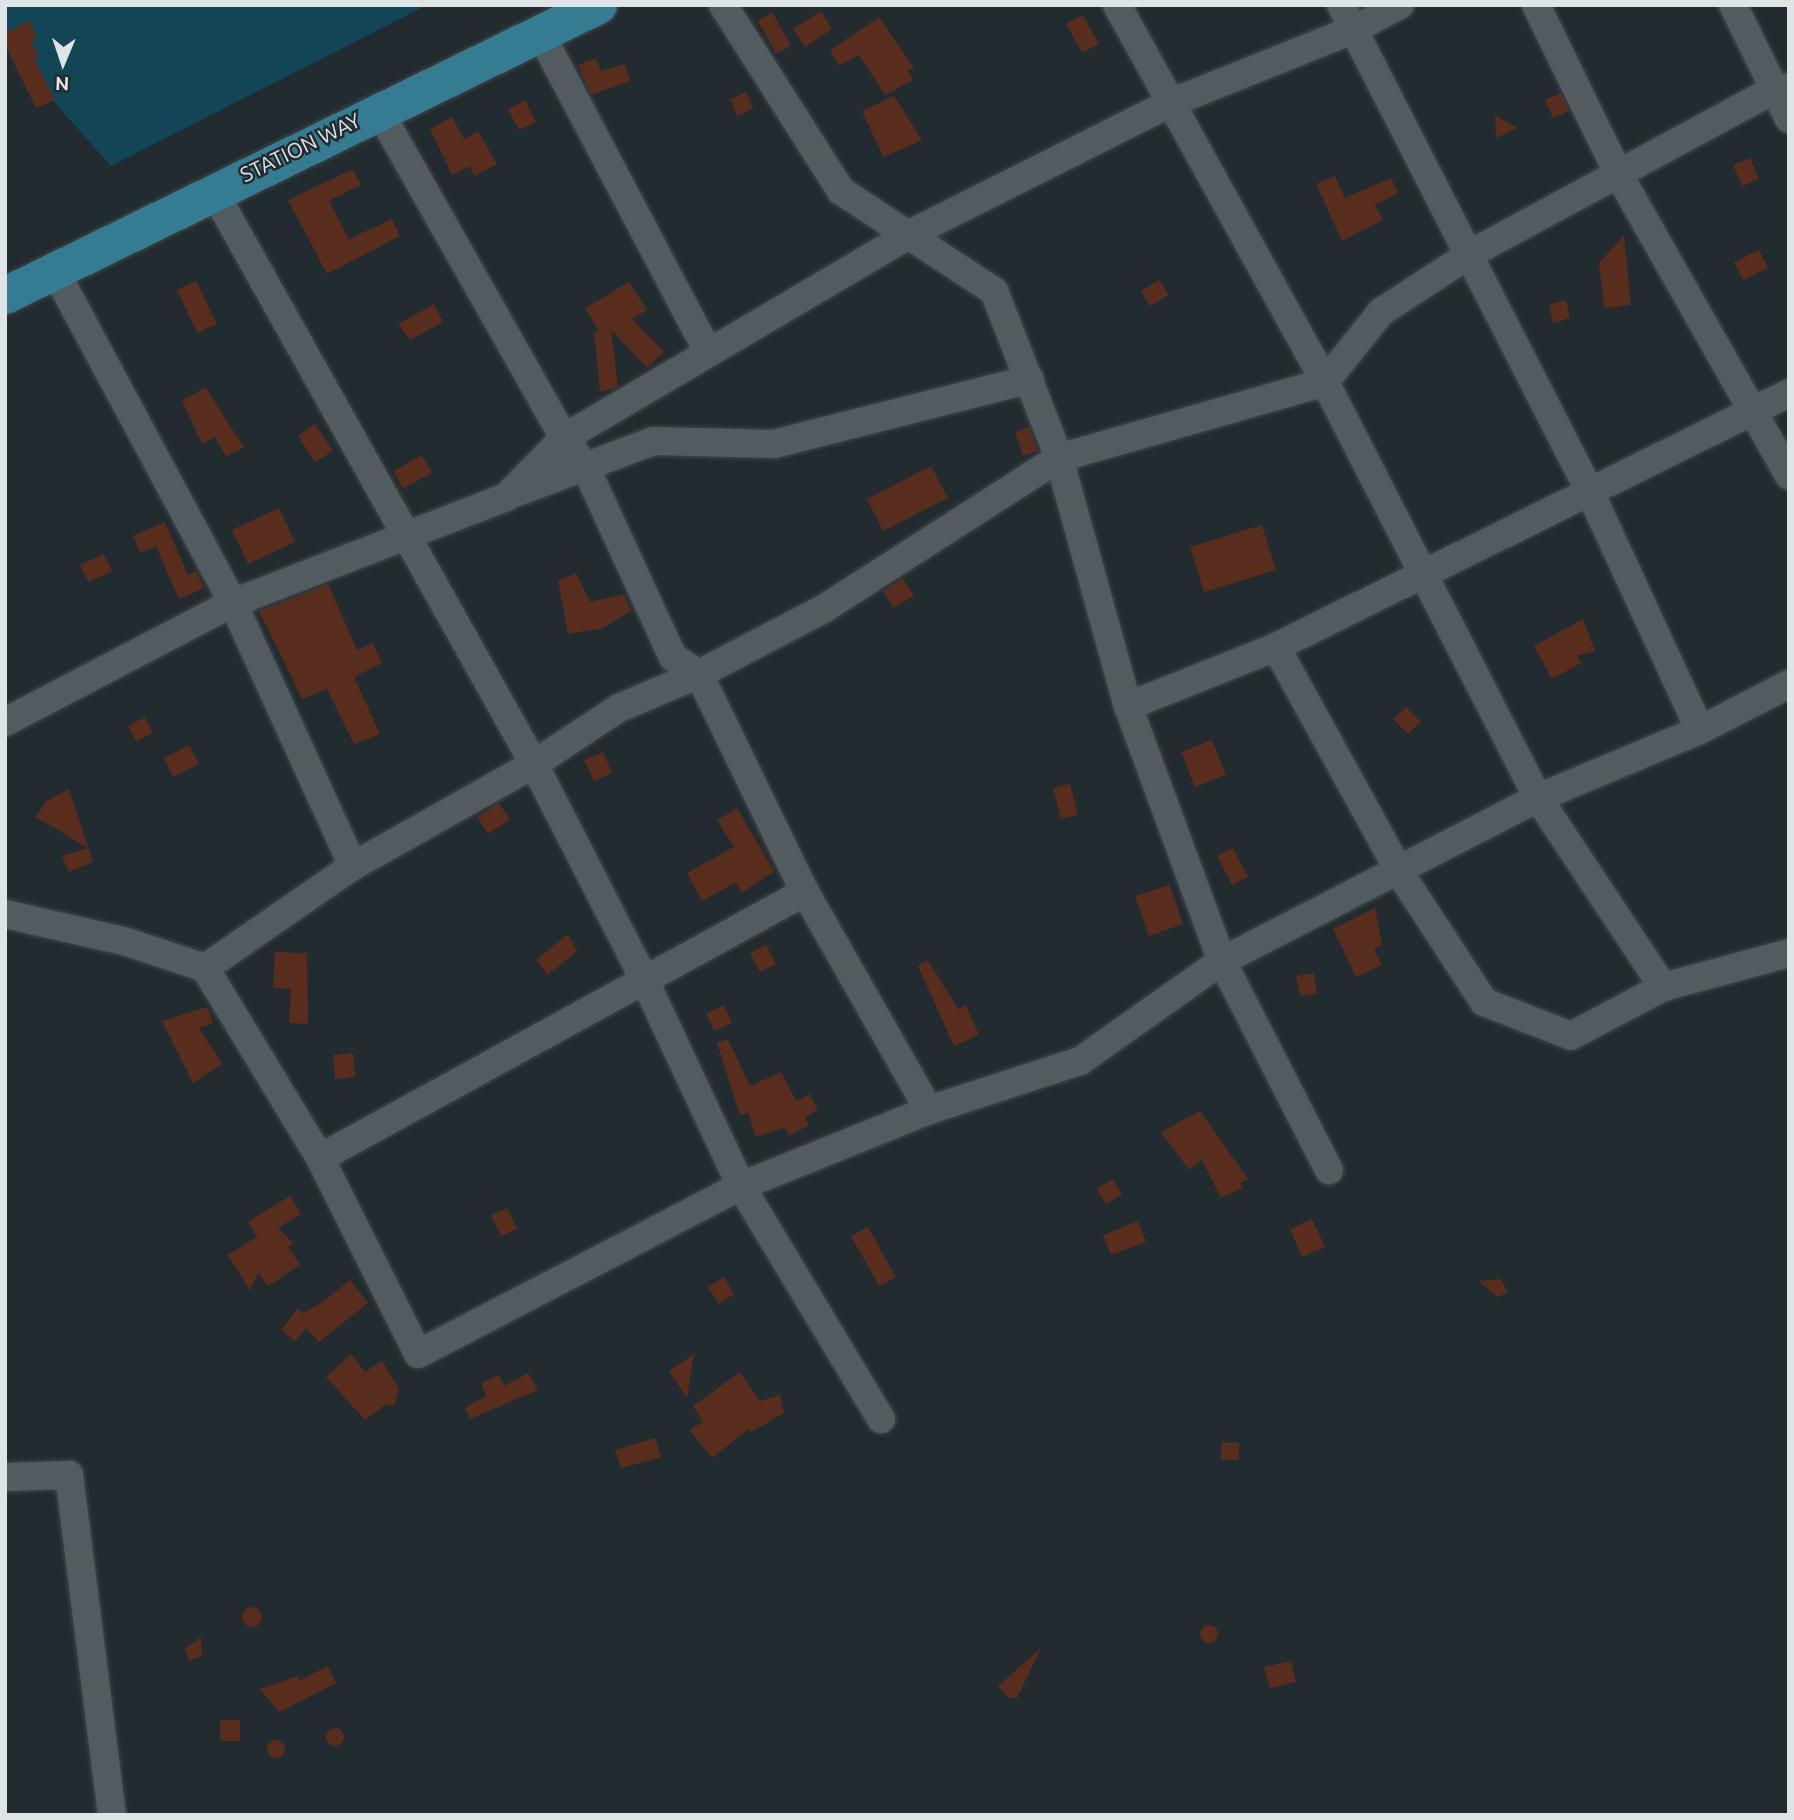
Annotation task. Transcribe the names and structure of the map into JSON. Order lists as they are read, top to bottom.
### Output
{
  "streets": {
    "main road": ["STATION WAY"]
  },
  "north": "bottom"
}
